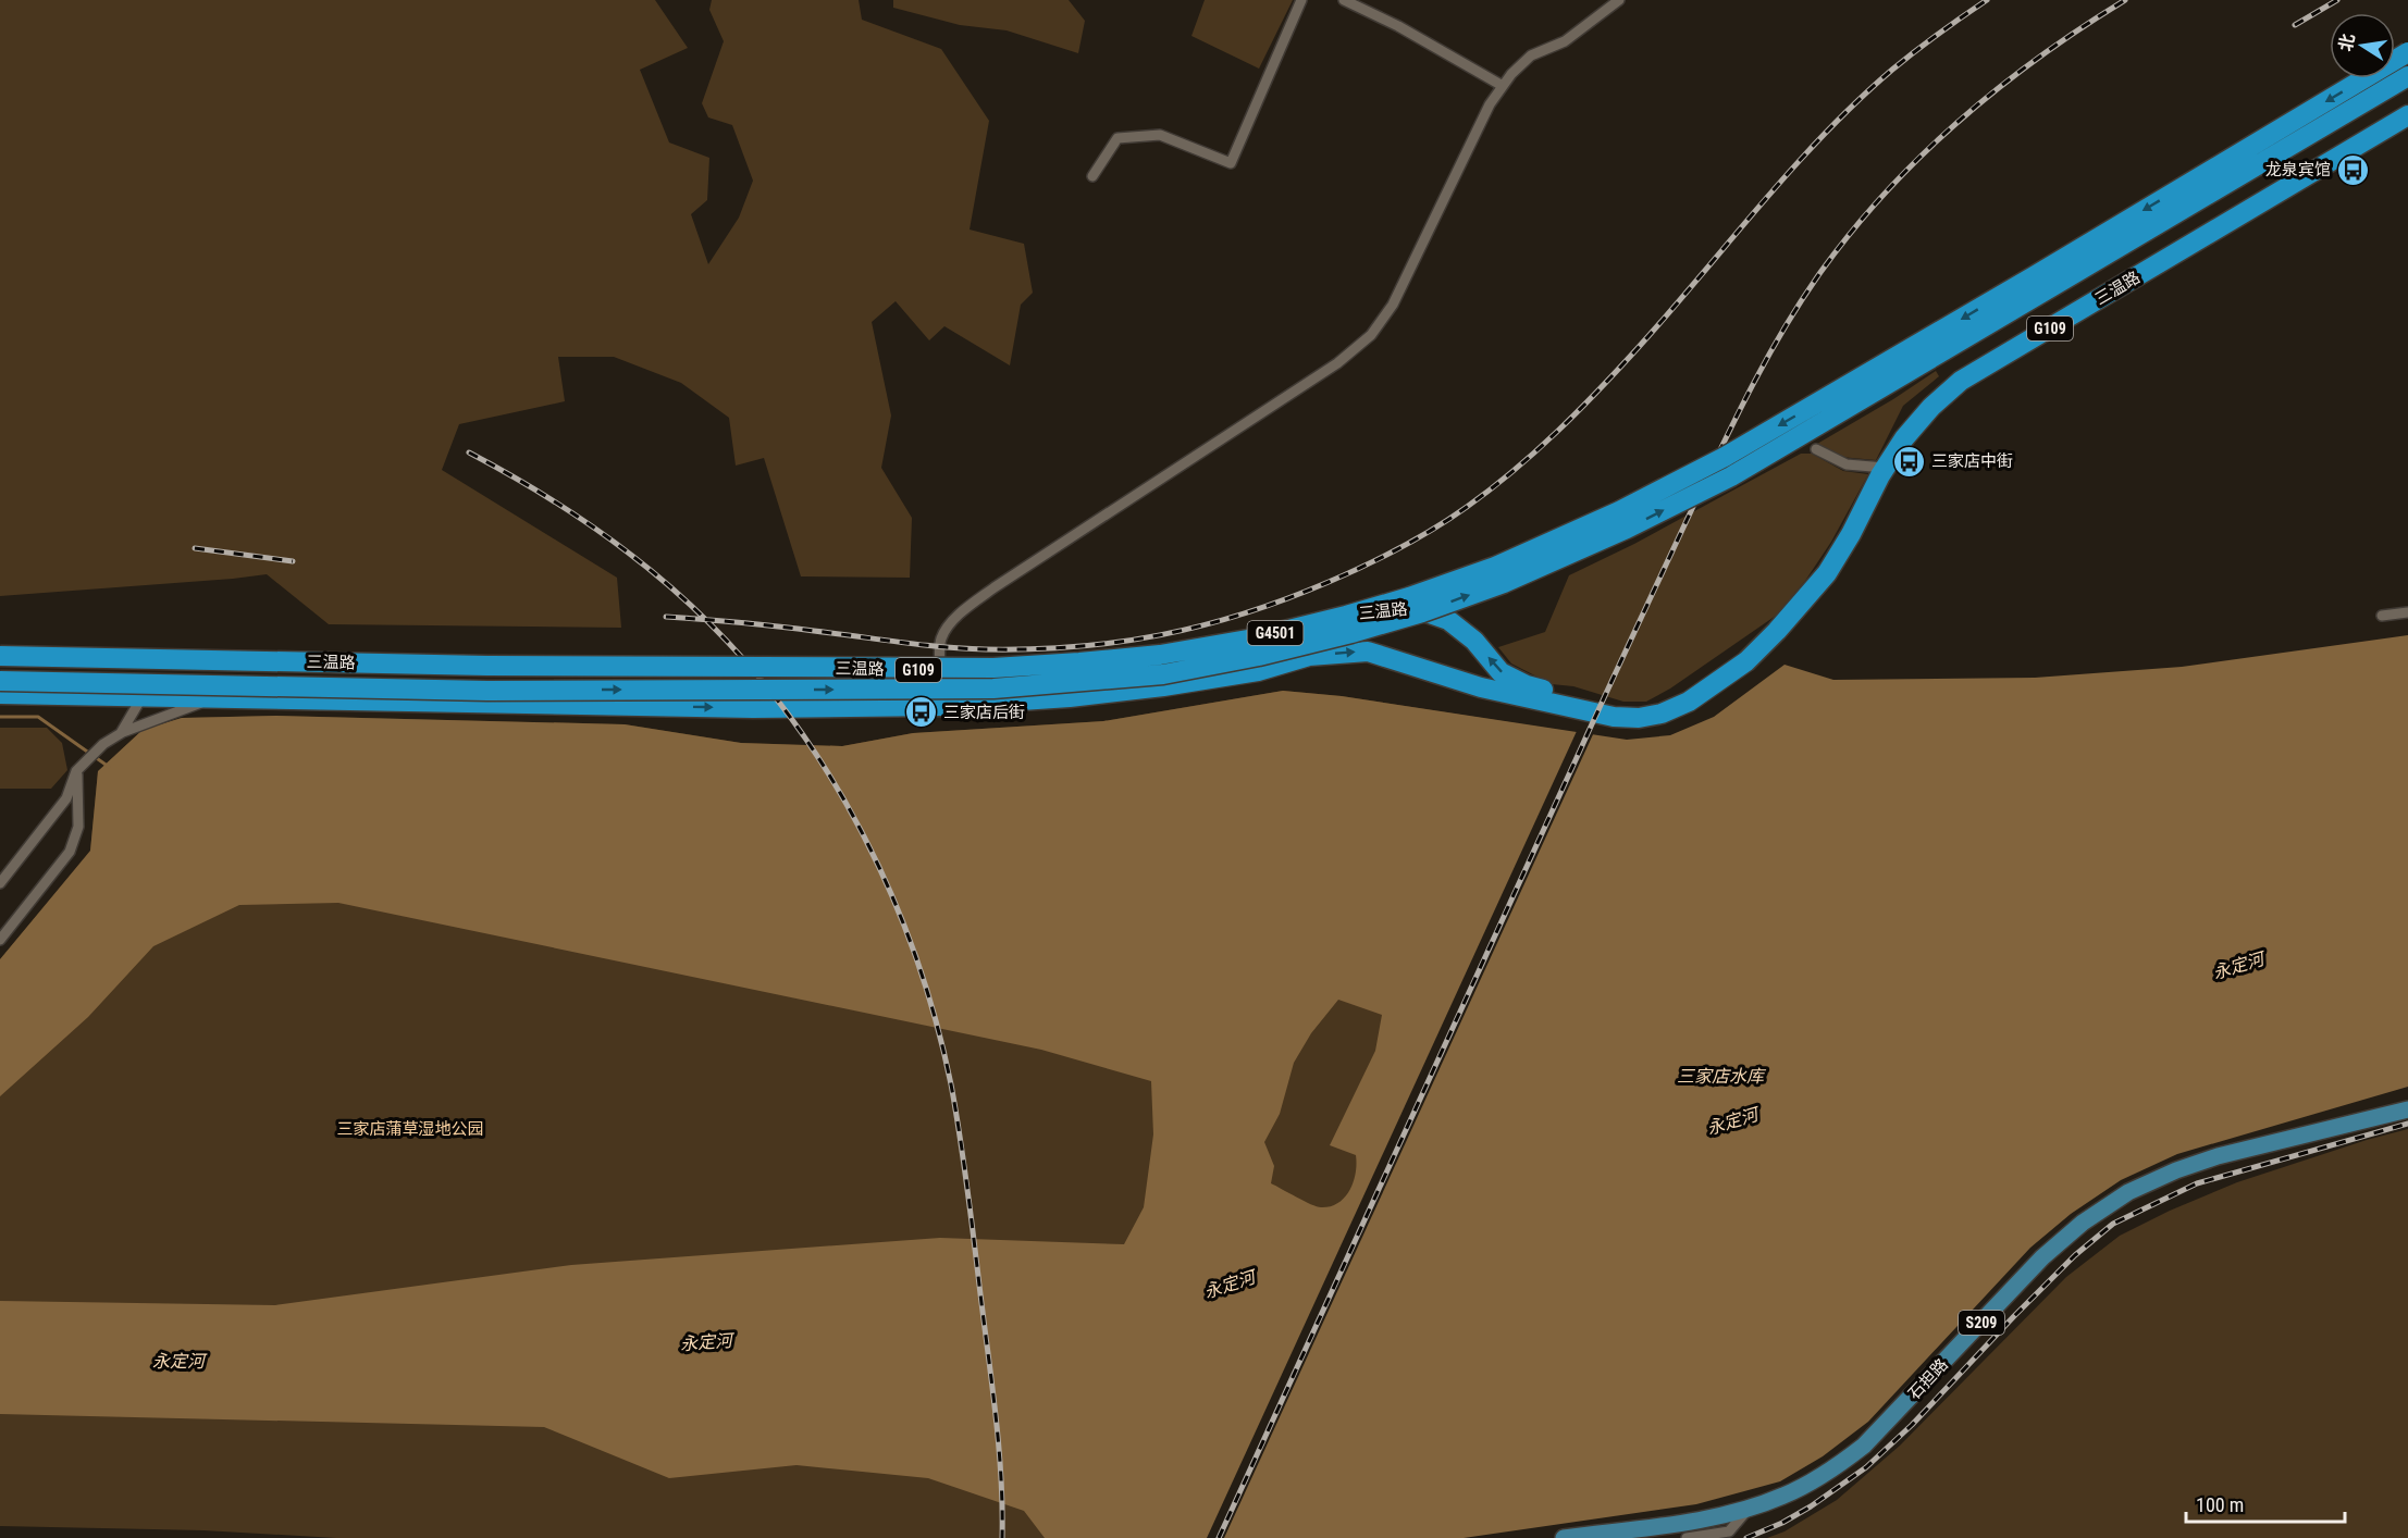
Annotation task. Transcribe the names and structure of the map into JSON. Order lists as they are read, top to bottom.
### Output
{
  "streets": {
    "highway": ["三温路", "G109", "G4501"],
    "main road": ["S209", "石担路"]
  },
  "water": ["永定河", "三家店水库"],
  "parks": ["三家店蒲草湿地公园"],
  "places": {
    "bus stop": ["龙泉宾馆", "三家店中街", "三家店后街"]
  },
  "scale_bar": "100 m",
  "north": "left"
}
